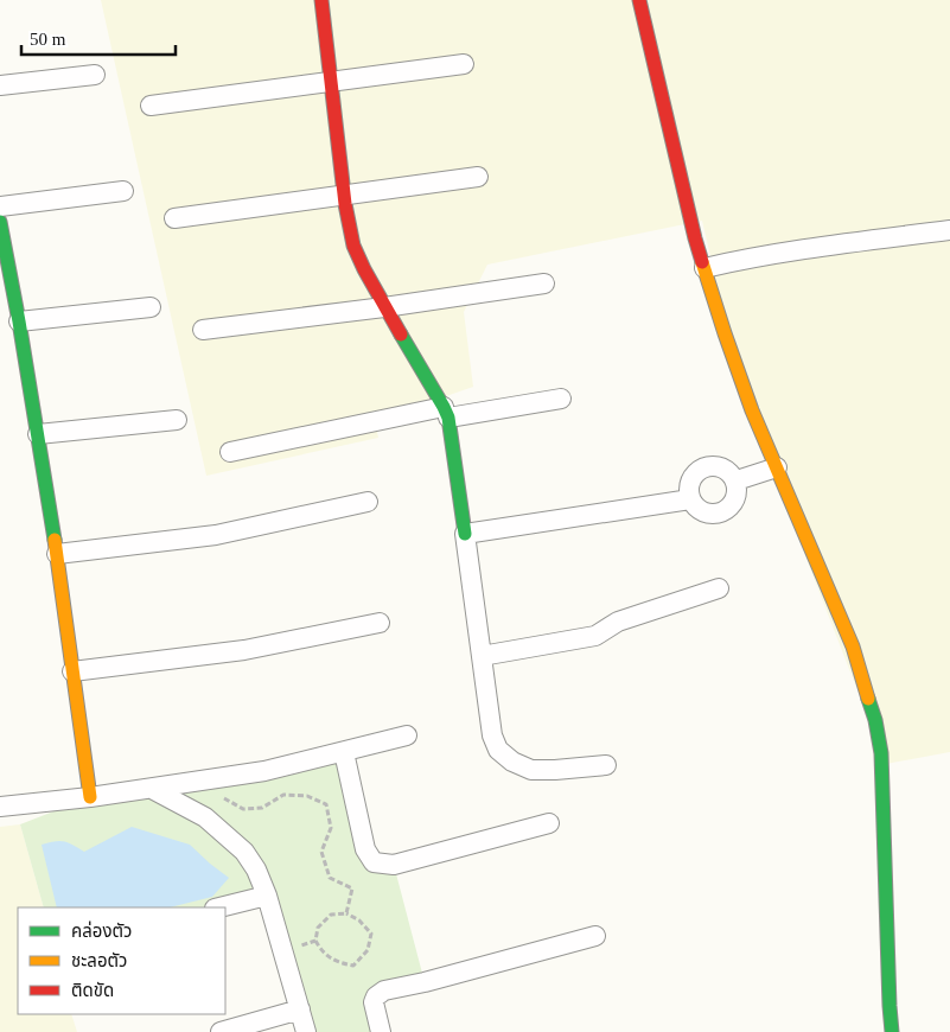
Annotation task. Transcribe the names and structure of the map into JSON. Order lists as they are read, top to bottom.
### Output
{
  "legend": ["คล่องตัว", "ชะลอตัว", "ติดขัด"],
  "scale_bar": "50 m"
}
